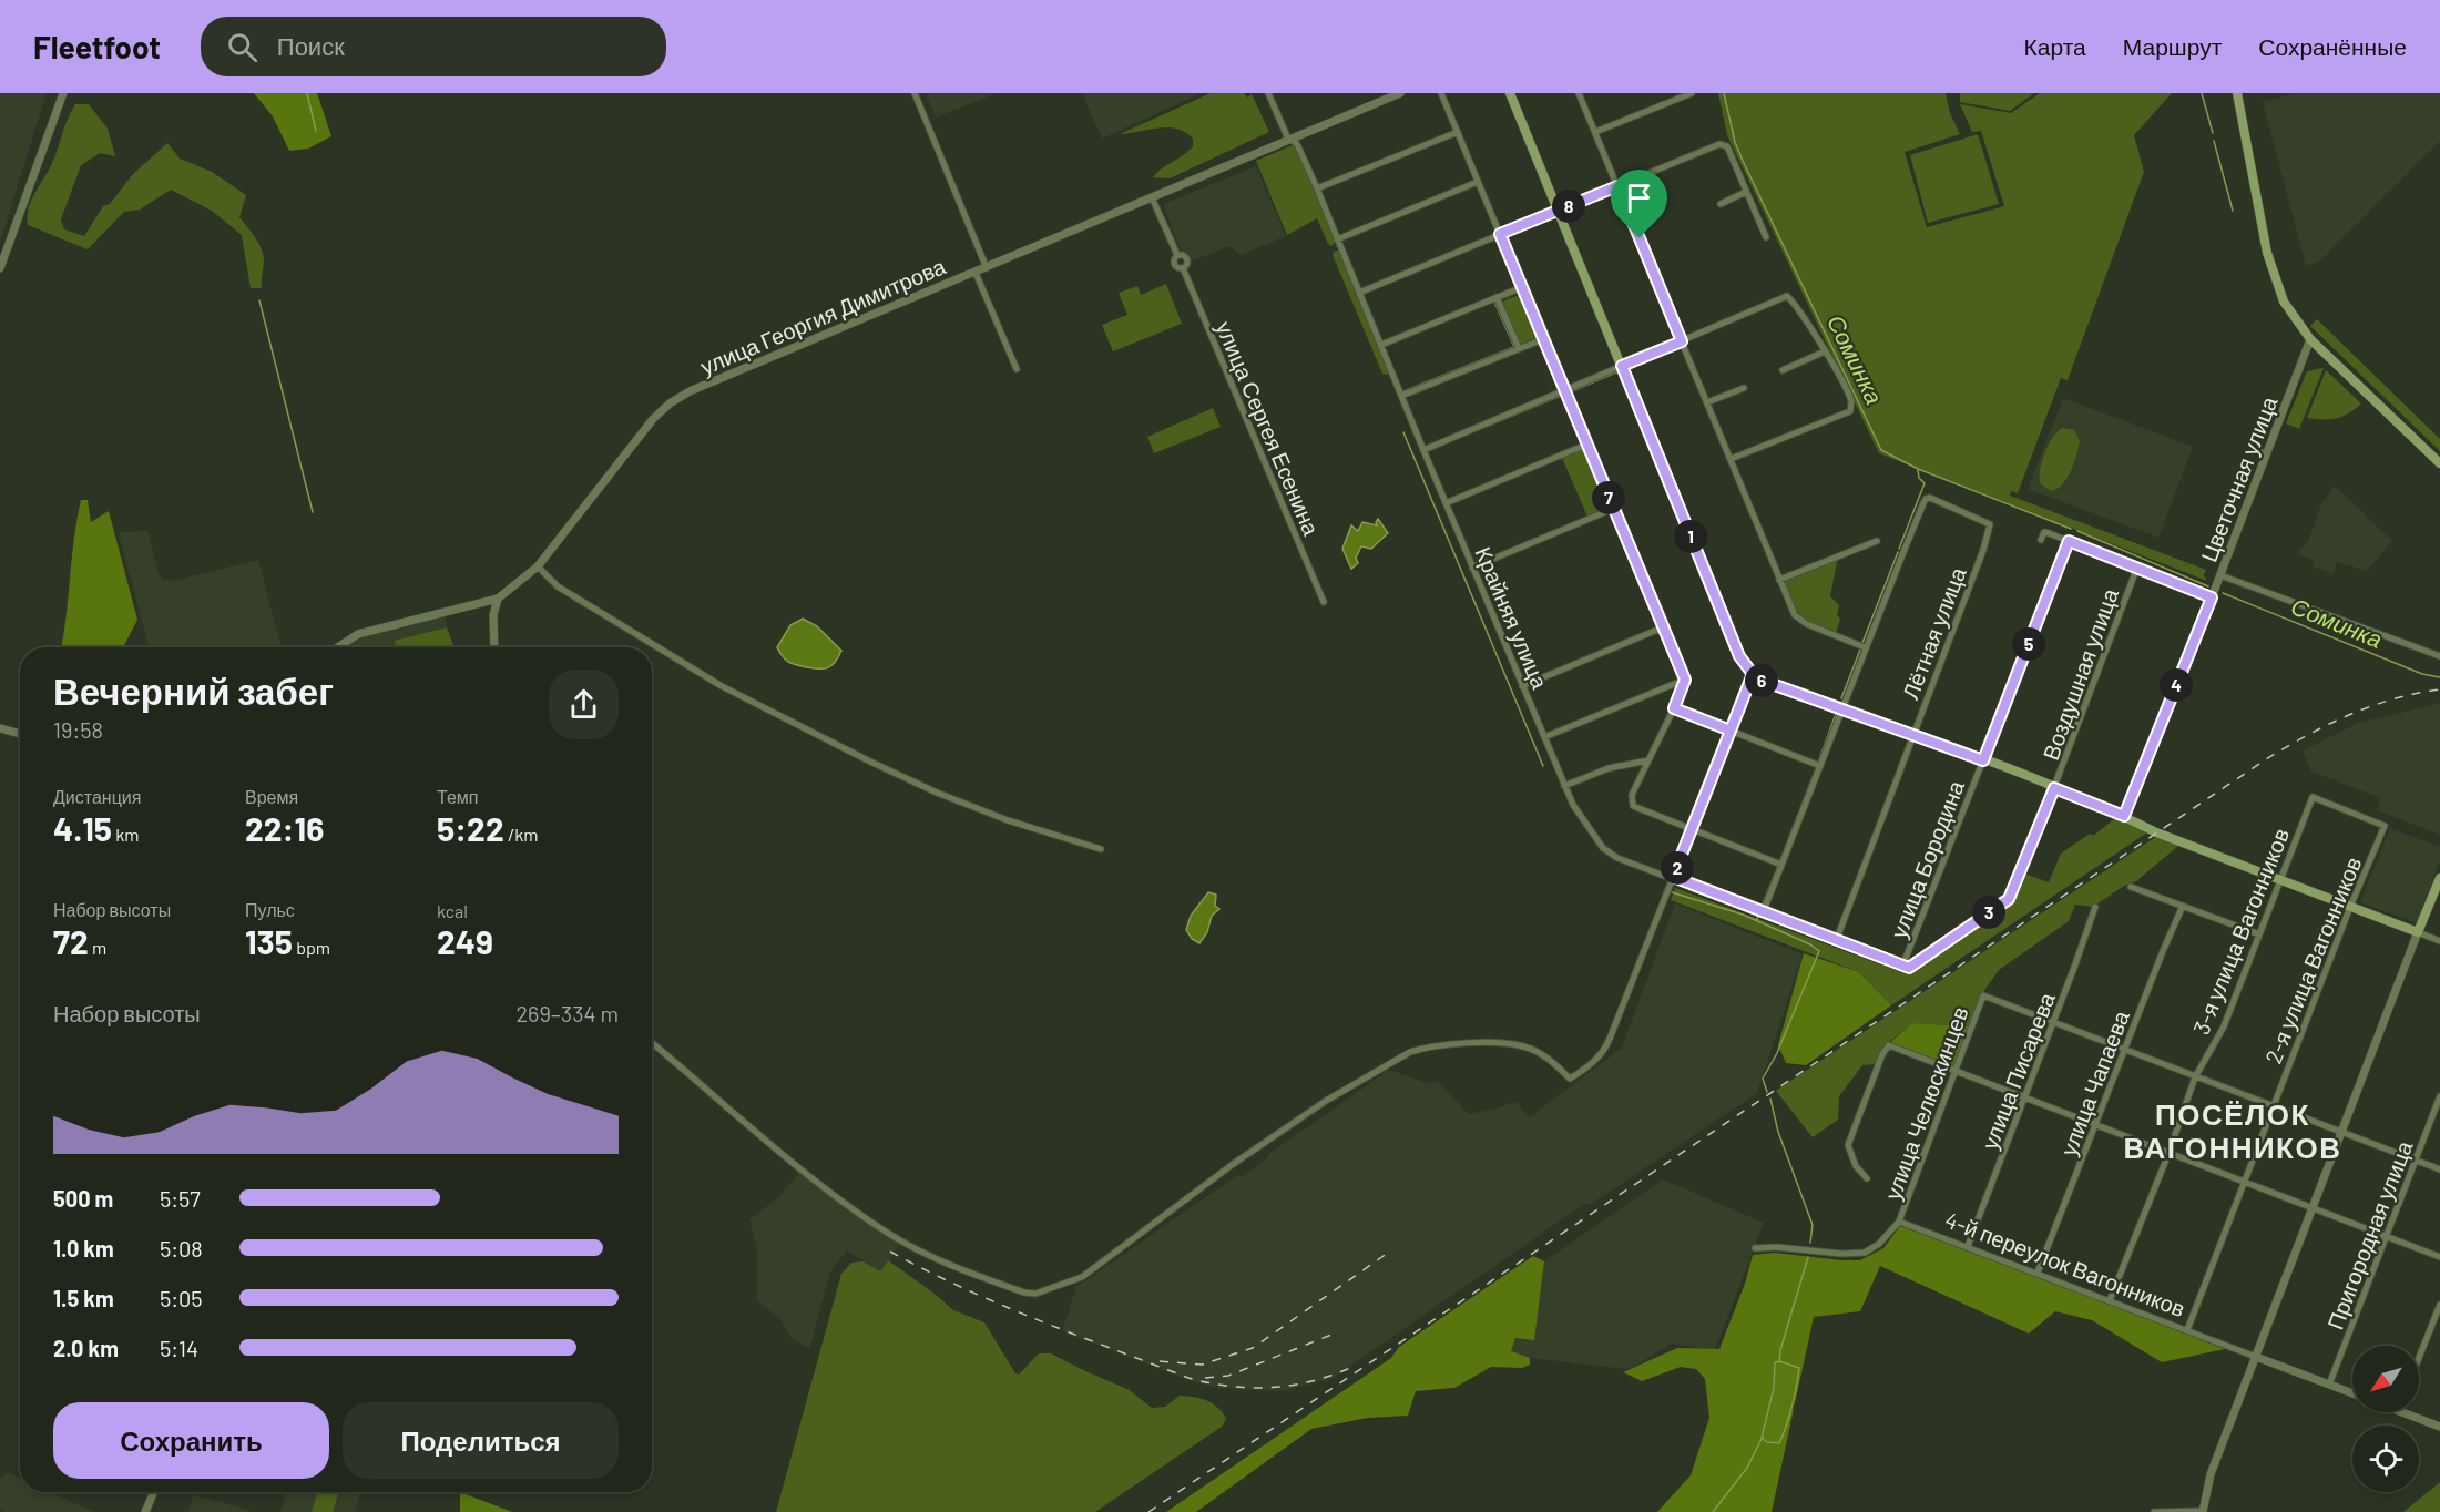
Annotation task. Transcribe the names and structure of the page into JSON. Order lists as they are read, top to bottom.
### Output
{
  "streets": {
    "street": [
      "улица Георгия Димитрова",
      "улица Сергея Есенина",
      "Цветочная улица",
      "Крайняя улица",
      "Лётная улица",
      "Воздушная улица",
      "улица Бородина",
      "3-я улица Вагонников",
      "2-я улица Вагонников",
      "улица Писарева",
      "улица Чапаева",
      "улица Челюскинцев",
      "Пригородная улица",
      "4-й переулок Вагонников"
    ]
  },
  "crossings": [
    ["улица Георгия Димитрова", "улица Сергея Есенина"],
    ["улица Георгия Димитрова", "Крайняя улица"],
    ["Крайняя улица", "Лётная улица"],
    ["Крайняя улица", "Воздушная улица"],
    ["Крайняя улица", "улица Бородина"],
    ["Воздушная улица", "улица Бородина"],
    ["3-я улица Вагонников", "2-я улица Вагонников"],
    ["3-я улица Вагонников", "4-й переулок Вагонников"],
    ["2-я улица Вагонников", "4-й переулок Вагонников"],
    ["улица Писарева", "улица Челюскинцев"],
    ["улица Писарева", "4-й переулок Вагонников"],
    ["улица Чапаева", "4-й переулок Вагонников"],
    ["улица Челюскинцев", "4-й переулок Вагонников"],
    ["Пригородная улица", "4-й переулок Вагонников"]
  ],
  "districts": ["ПОСЁЛОК ВАГОННИКОВ"],
  "water": ["Соминка"],
  "north": "bottom left",
  "page": {
    "header": "Fleetfoot",
    "search": "Поиск",
    "nav": ["Карта", "Маршрут", "Сохранённые"],
    "pins": [
      "8",
      "7",
      "1",
      "5",
      "6",
      "4",
      "2",
      "3"
    ],
    "heading": ["Вечерний забег", "19:58"],
    "stats": [
      ["Дистанция", "4.15 km"],
      ["Время", "22:16"],
      ["Темп", "5:22 /km"],
      ["Набор высоты", "72 m"],
      ["Пульс", "135 bpm"],
      ["kcal", "249"]
    ],
    "chart": ["Набор высоты", "269–334 m"],
    "list": [
      {
        "name": "500 m",
        "note": "5:57"
      },
      {
        "name": "1.0 km",
        "note": "5:08"
      },
      {
        "name": "1.5 km",
        "note": "5:05"
      },
      {
        "name": "2.0 km",
        "note": "5:14"
      }
    ],
    "buttons": ["Сохранить", "Поделиться"]
  }
}
